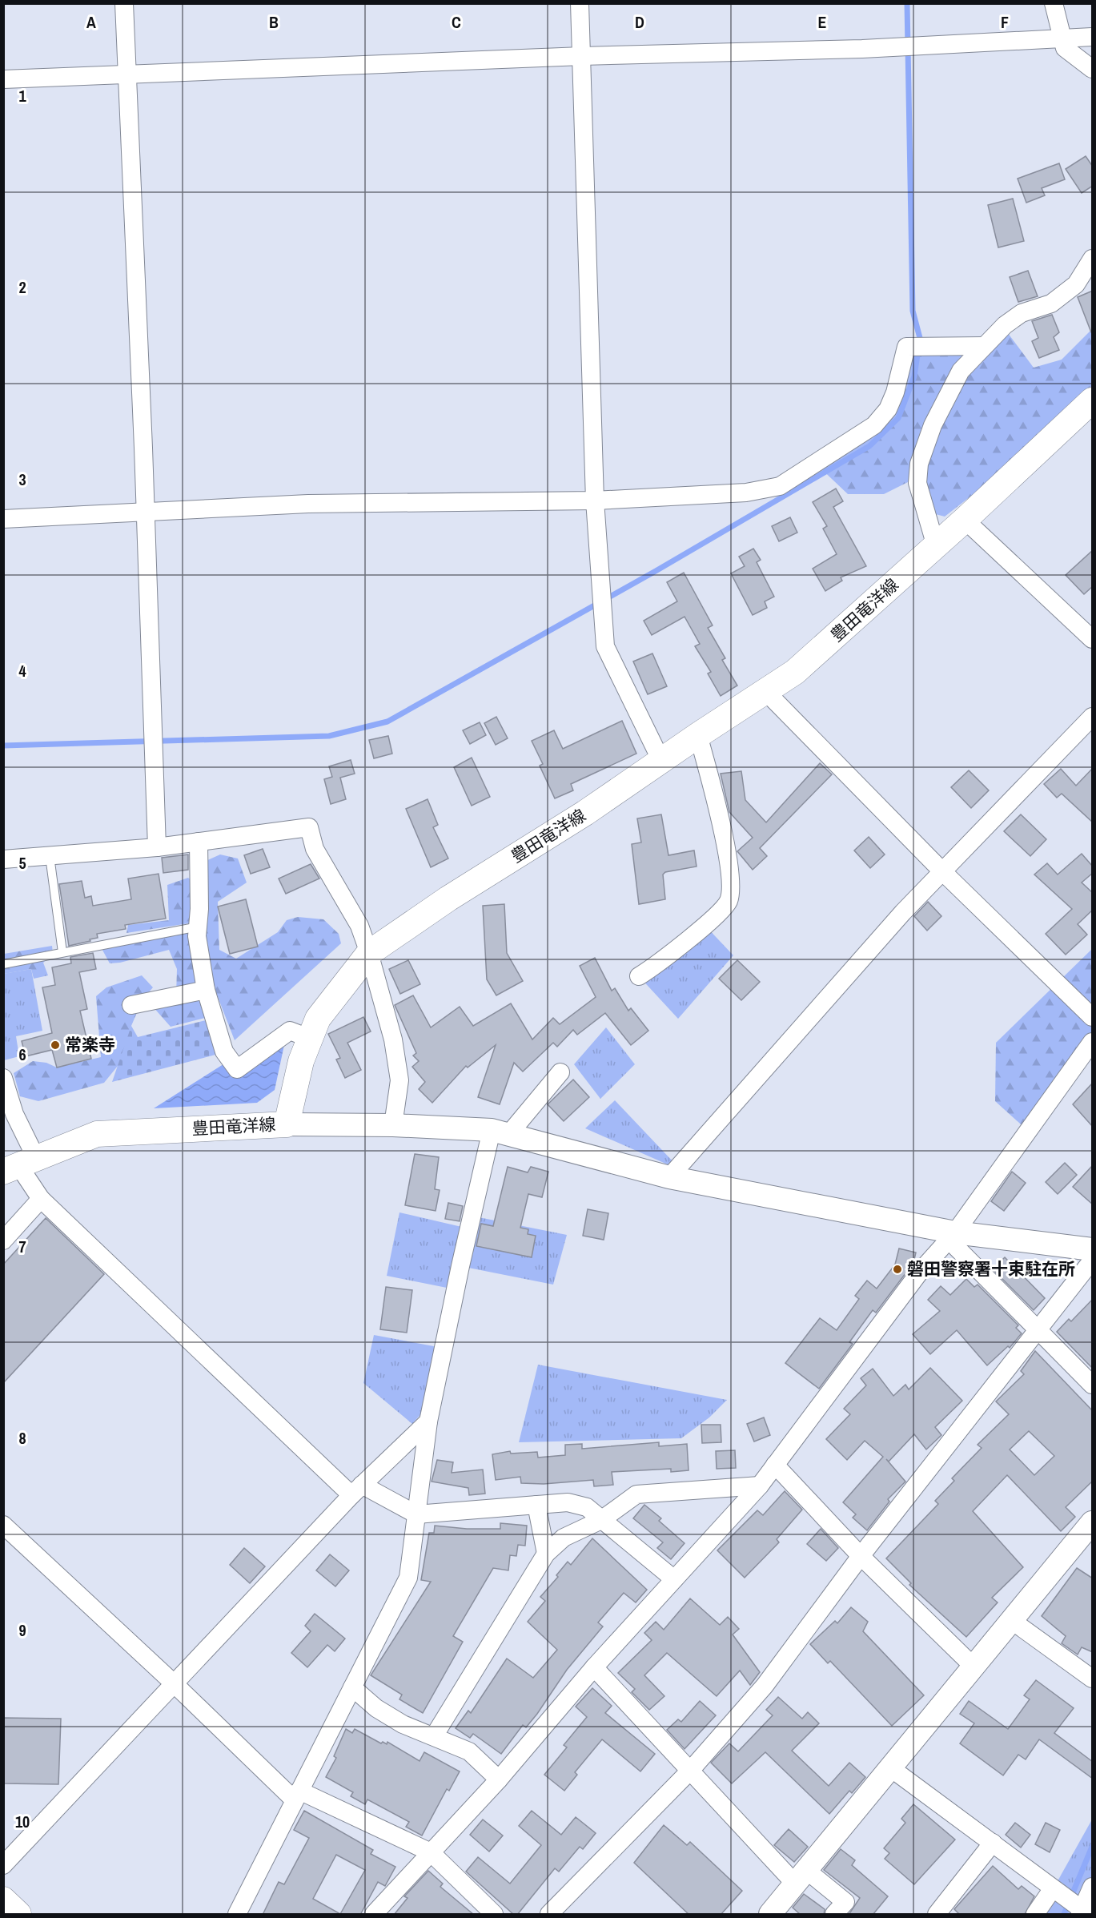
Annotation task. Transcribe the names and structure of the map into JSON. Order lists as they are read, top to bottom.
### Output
{
  "streets": {
    "main road": ["豊田竜洋線"]
  },
  "places": ["常楽寺", "磐田警察署十束駐在所"],
  "grid": {
    "columns": [
      "A",
      "B",
      "C",
      "D",
      "E",
      "F"
    ],
    "rows": [
      "1",
      "2",
      "3",
      "4",
      "5",
      "6",
      "7",
      "8",
      "9",
      "10"
    ]
  }
}
